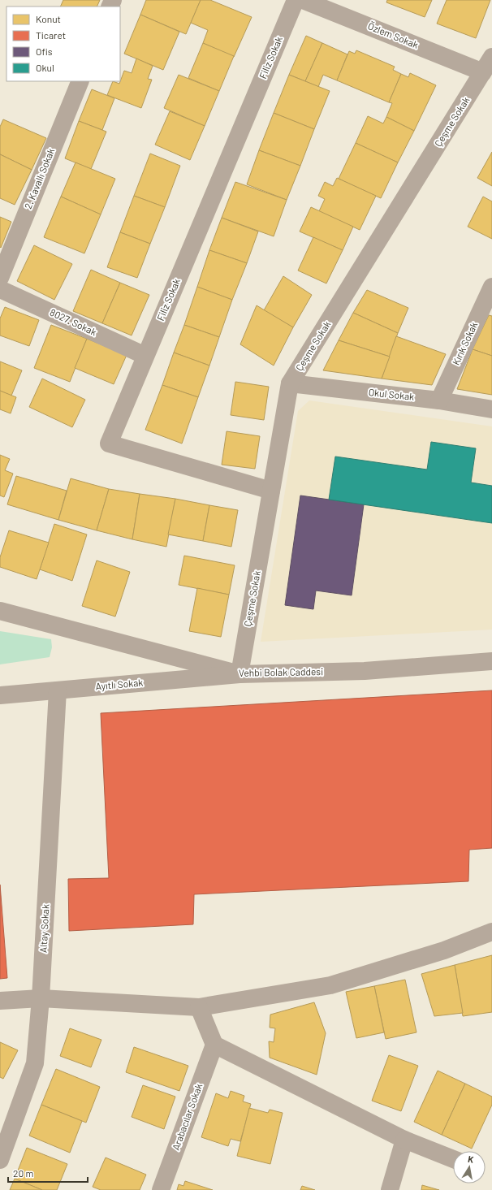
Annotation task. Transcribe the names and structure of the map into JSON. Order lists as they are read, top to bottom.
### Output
{
  "streets": {
    "street": [
      "Özlem Sokak",
      "Filiz Sokak",
      "Çeşme Sokak",
      "2. Kavallı Sokak",
      "8027. Sokak",
      "Kırık Sokak",
      "Okul Sokak",
      "Vehbi Bolak Caddesi",
      "Ayıtlı Sokak",
      "Altay Sokak",
      "Arabacılar Sokak"
    ]
  },
  "crossings": [
    ["Özlem Sokak", "Çeşme Sokak"],
    ["Filiz Sokak", "Çeşme Sokak"],
    ["Filiz Sokak", "8027. Sokak"],
    ["Çeşme Sokak", "Okul Sokak"],
    ["Çeşme Sokak", "Vehbi Bolak Caddesi"],
    ["Çeşme Sokak", "Ayıtlı Sokak"],
    ["Kırık Sokak", "Okul Sokak"],
    ["Vehbi Bolak Caddesi", "Ayıtlı Sokak"],
    ["Ayıtlı Sokak", "Altay Sokak"]
  ],
  "legend": [
    "Konut",
    "Ticaret",
    "Ofis",
    "Okul"
  ],
  "scale_bar": "20 m",
  "north": "top"
}
